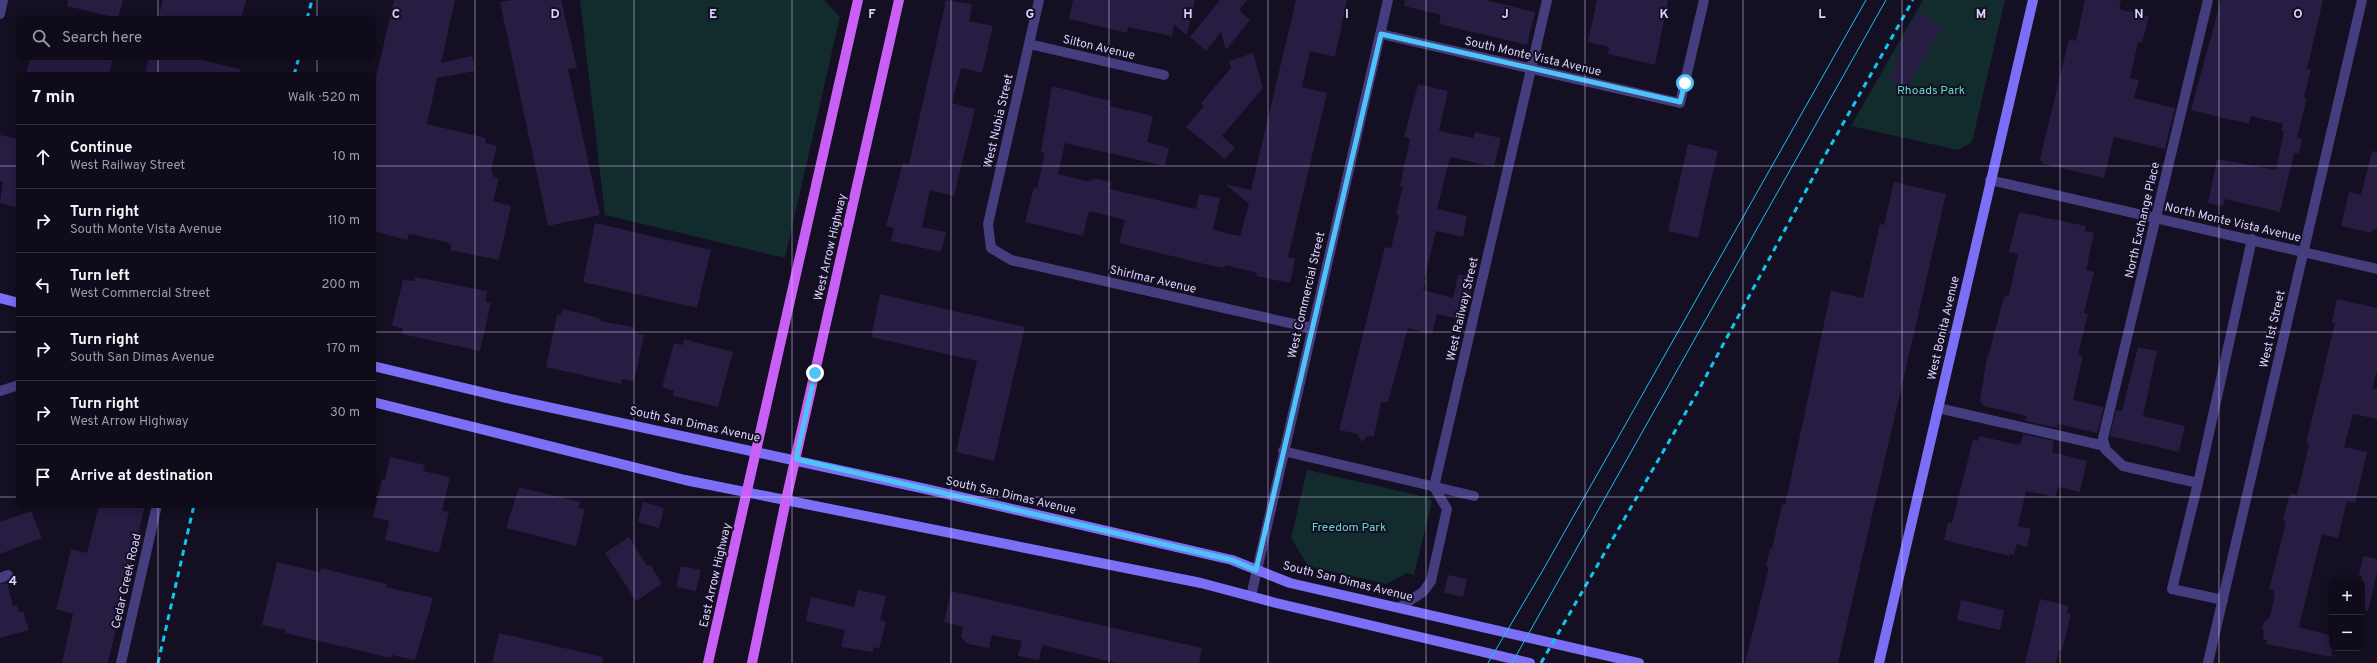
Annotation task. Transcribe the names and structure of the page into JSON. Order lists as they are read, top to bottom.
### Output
{
  "streets": {
    "main road": ["West Arrow Highway", "East Arrow Highway"],
    "street": [
      "Silton Avenue",
      "South Monte Vista Avenue",
      "West Nubia Street",
      "North Exchange Place",
      "North Monte Vista Avenue",
      "Shirlmar Avenue",
      "West Commercial Street",
      "West Railway Street",
      "West Bonita Avenue",
      "West 1st Street",
      "South San Dimas Avenue",
      "Cedar Creek Road"
    ]
  },
  "crossings": [
    ["Silton Avenue", "West Nubia Street"],
    ["South Monte Vista Avenue", "West Commercial Street"],
    ["South Monte Vista Avenue", "West Railway Street"],
    ["West Nubia Street", "Shirlmar Avenue"],
    ["North Exchange Place", "North Monte Vista Avenue"],
    ["North Monte Vista Avenue", "West Bonita Avenue"],
    ["North Monte Vista Avenue", "West 1st Street"],
    ["West Arrow Highway", "South San Dimas Avenue"],
    ["Shirlmar Avenue", "West Commercial Street"],
    ["West Commercial Street", "South San Dimas Avenue"]
  ],
  "parks": ["Rhoads Park", "Freedom Park"],
  "page": {
    "search": "Search here",
    "heading": ["7 min", "Walk · 520 m"],
    "list": [
      ["Continue", "West Railway Street", "10 m"],
      ["Turn right", "South Monte Vista Avenue", "110 m"],
      ["Turn left", "West Commercial Street", "200 m"],
      ["Turn right", "South San Dimas Avenue", "170 m"],
      ["Turn right", "West Arrow Highway", "30 m"],
      "Arrive at destination"
    ],
    "map_buttons": ["+", "−"]
  },
  "grid": {
    "columns": [
      "C",
      "D",
      "E",
      "F",
      "G",
      "H",
      "I",
      "J",
      "K",
      "L",
      "M",
      "N",
      "O"
    ],
    "rows": ["4"]
  }
}
